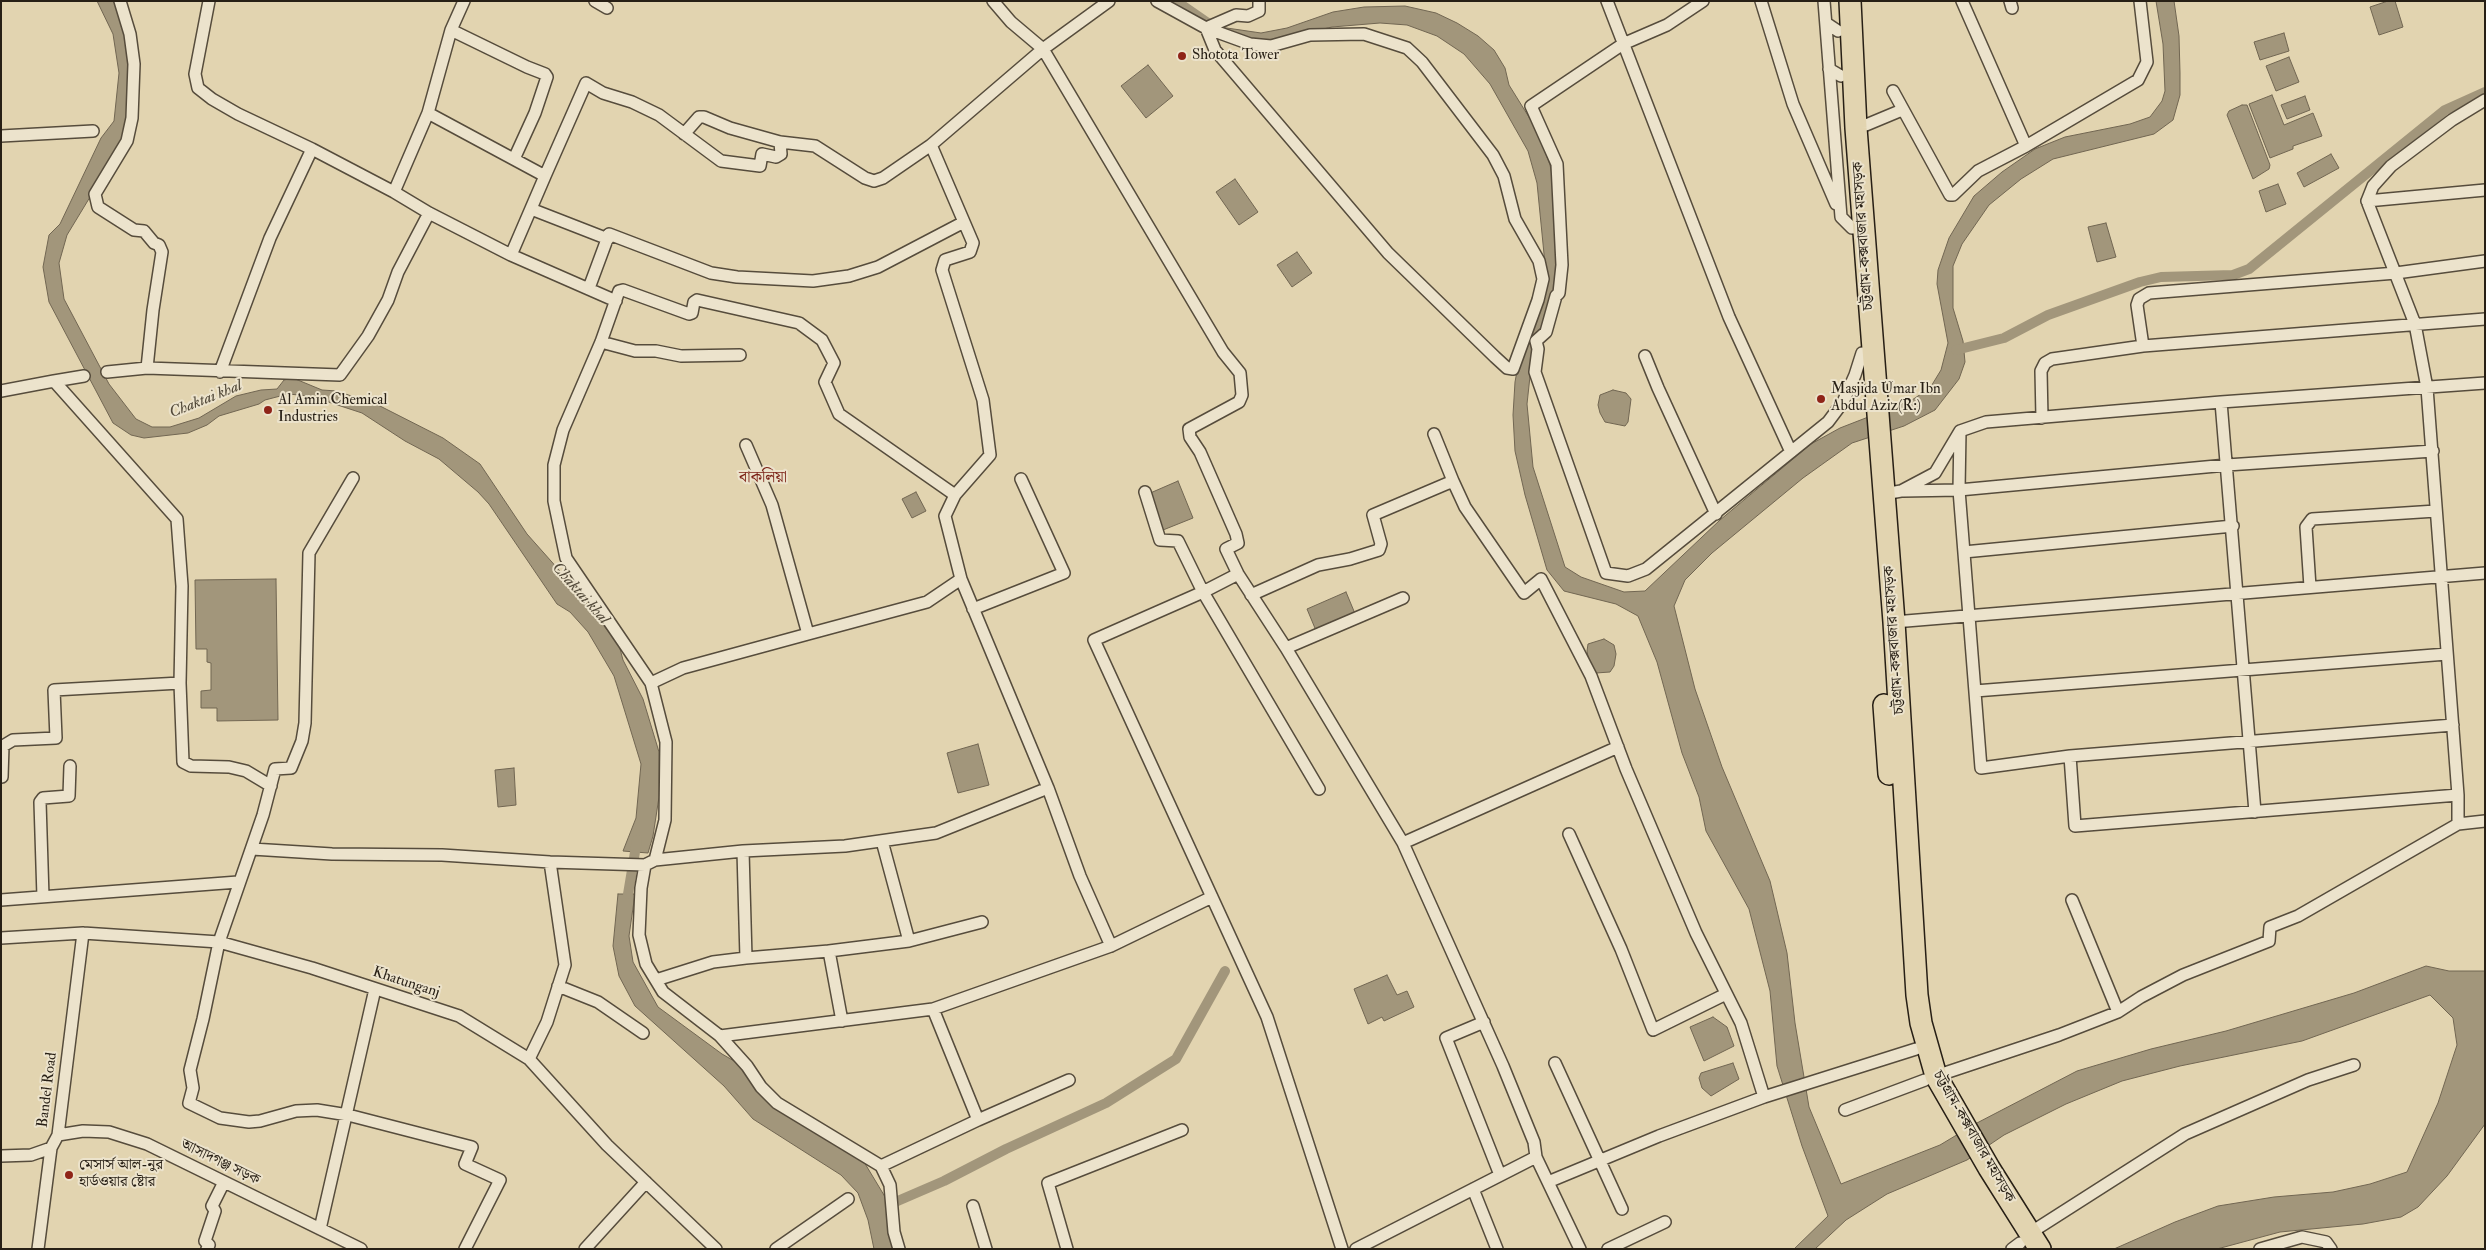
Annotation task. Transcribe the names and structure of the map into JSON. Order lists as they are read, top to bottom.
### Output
{
  "streets": {
    "highway": ["চট্টগ্রাম-কক্সবাজার মহাসড়ক"],
    "street": ["Khatunganj", "Bandel Road", "আসাদগঞ্জ সড়ক"]
  },
  "crossings": [
    ["Khatunganj", "Bandel Road"],
    ["Bandel Road", "আসাদগঞ্জ সড়ক"]
  ],
  "districts": ["বাকলিয়া"],
  "water": ["Chaktai khal"],
  "places": [
    "Shotota Tower",
    "Masjida Umar Ibn Abdul Aziz(R:)",
    "Al Amin Chemical Industries",
    "মেসার্স আল-নুর হার্ডওয়ার ষ্টোর"
  ]
}
